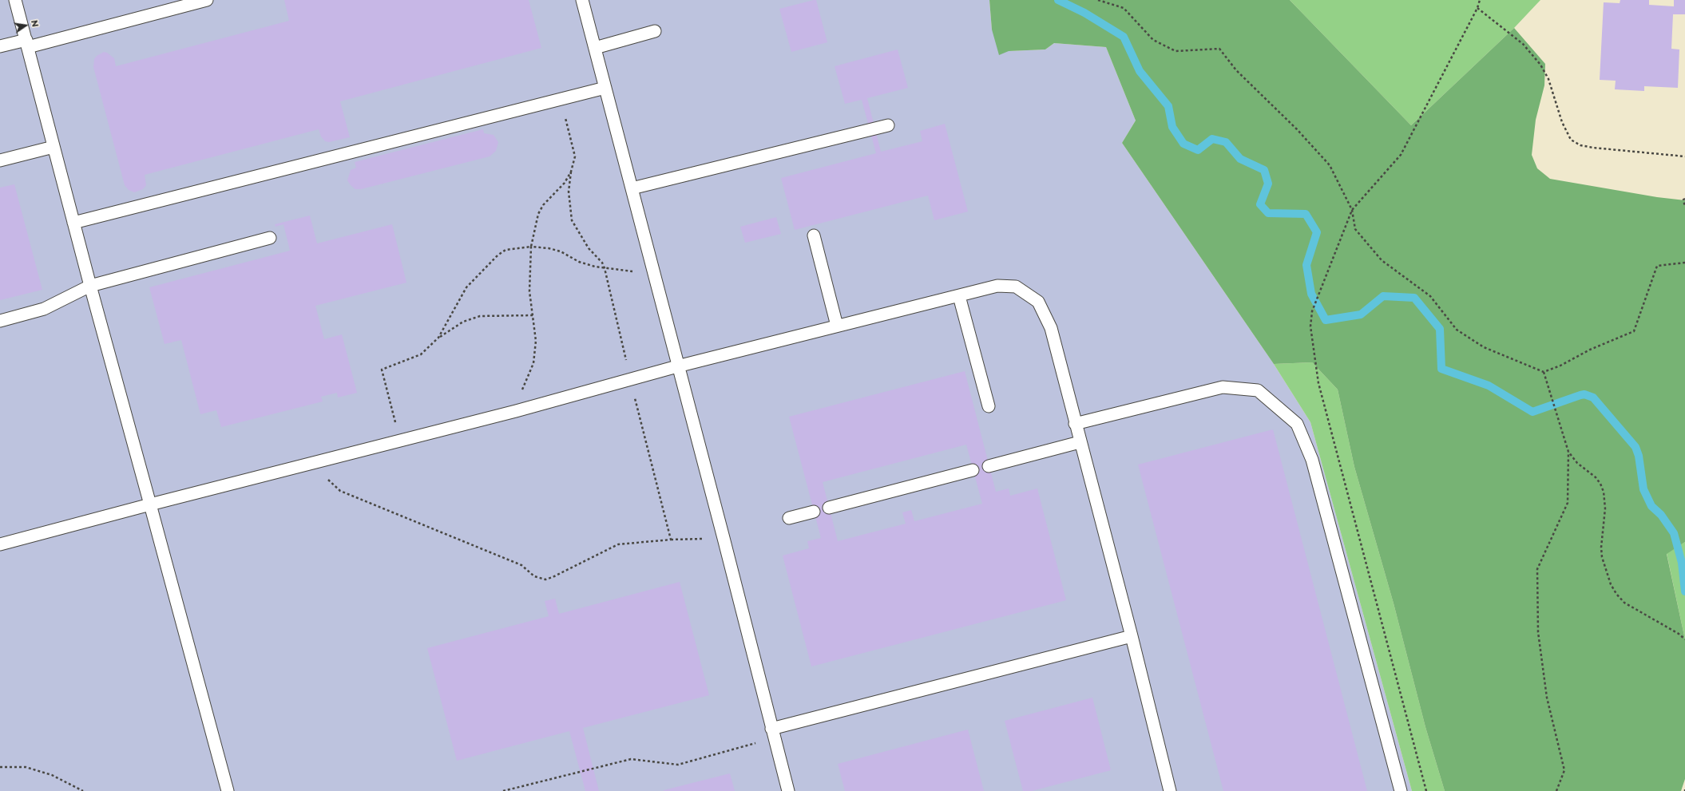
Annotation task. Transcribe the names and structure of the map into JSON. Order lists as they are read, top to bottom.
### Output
{
  "north": "right"
}
